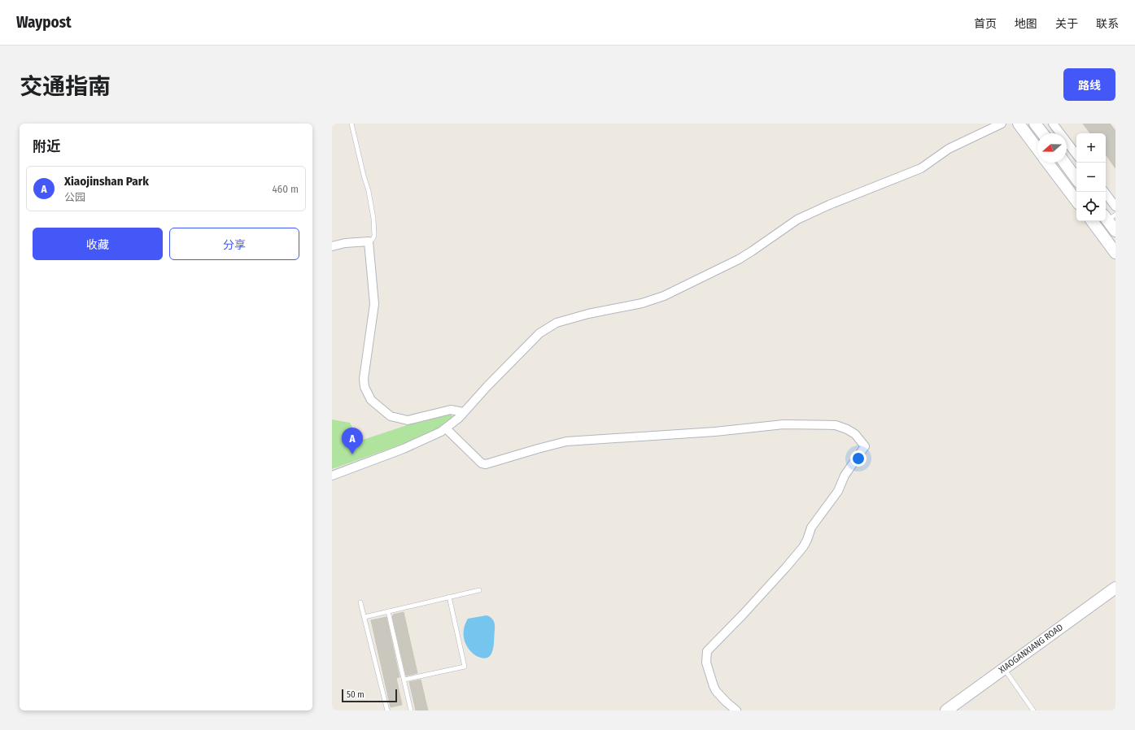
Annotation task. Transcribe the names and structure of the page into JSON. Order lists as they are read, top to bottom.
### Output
{
  "streets": {
    "main road": ["XIAOGANXIANG ROAD"]
  },
  "scale_bar": "50 m",
  "north": "left",
  "page": {
    "header": "Waypost",
    "nav": [
      "首页",
      "地图",
      "关于",
      "联系"
    ],
    "title": "交通指南",
    "buttons": [
      "路线",
      ["收藏", "分享"]
    ],
    "heading": "附近",
    "map_buttons": ["+", "−"],
    "list": [
      {
        "mark": "A",
        "name": "Xiaojinshan Park",
        "note": "公园",
        "value": "460 m"
      }
    ],
    "pins": "A",
    "scale": "50 m"
  }
}
